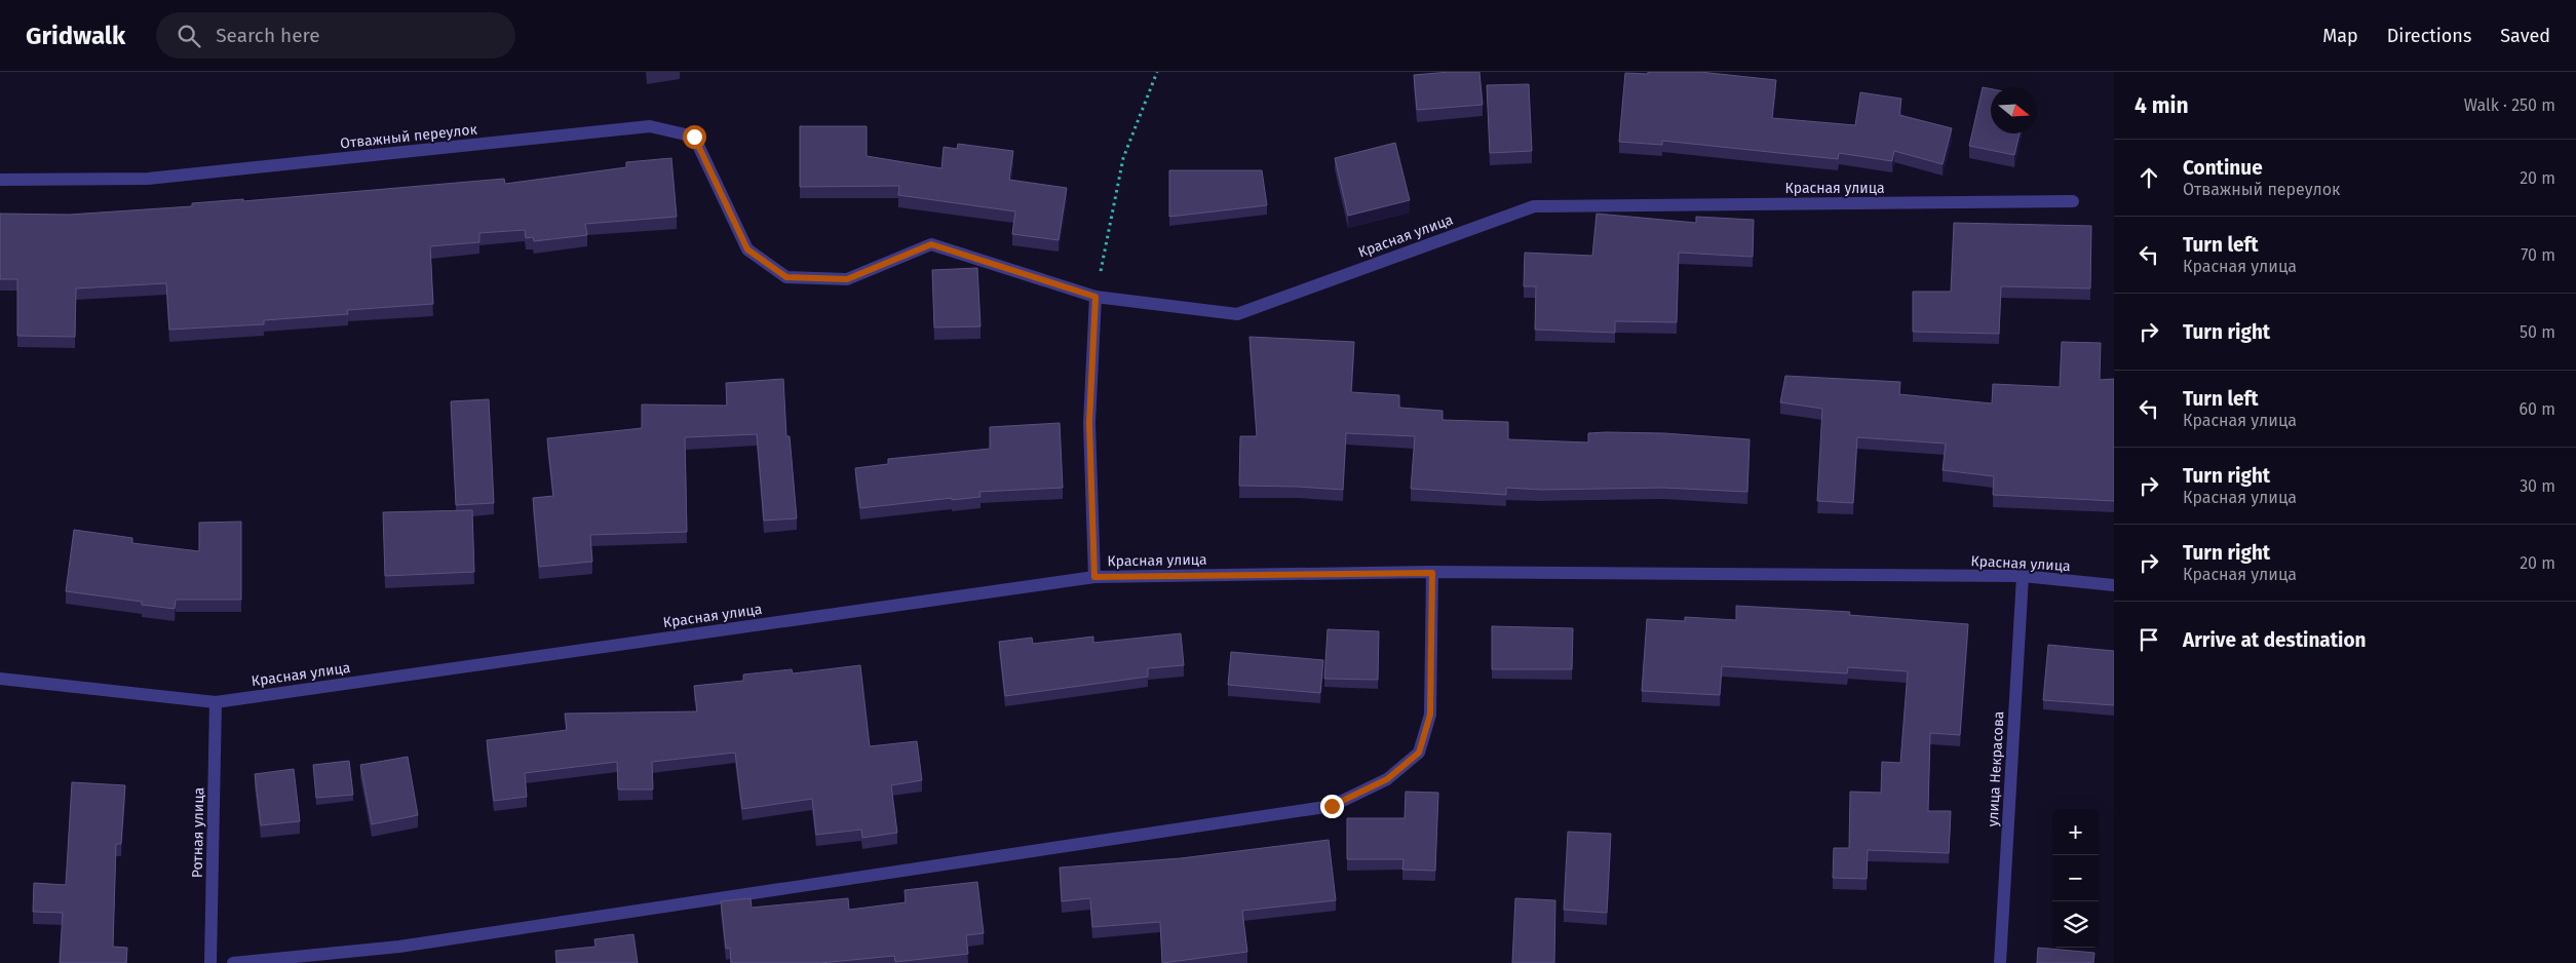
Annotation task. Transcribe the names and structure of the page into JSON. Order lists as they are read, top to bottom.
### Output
{
  "streets": {
    "street": [
      "Отважный переулок",
      "Красная улица",
      "улица Некрасова",
      "Ротная улица"
    ]
  },
  "crossings": [
    ["Отважный переулок", "Красная улица"],
    ["Красная улица", "улица Некрасова"],
    ["Красная улица", "Ротная улица"]
  ],
  "north": "right",
  "page": {
    "header": "Gridwalk",
    "search": "Search here",
    "nav": ["Map", "Directions", "Saved"],
    "heading": ["4 min", "Walk · 250 m"],
    "list": [
      ["Continue", "Отважный переулок", "20 m"],
      ["Turn left", "Красная улица", "70 m"],
      ["Turn right", "50 m"],
      ["Turn left", "Красная улица", "60 m"],
      ["Turn right", "Красная улица", "30 m"],
      ["Turn right", "Красная улица", "20 m"],
      "Arrive at destination"
    ],
    "map_buttons": ["+", "−"]
  }
}
